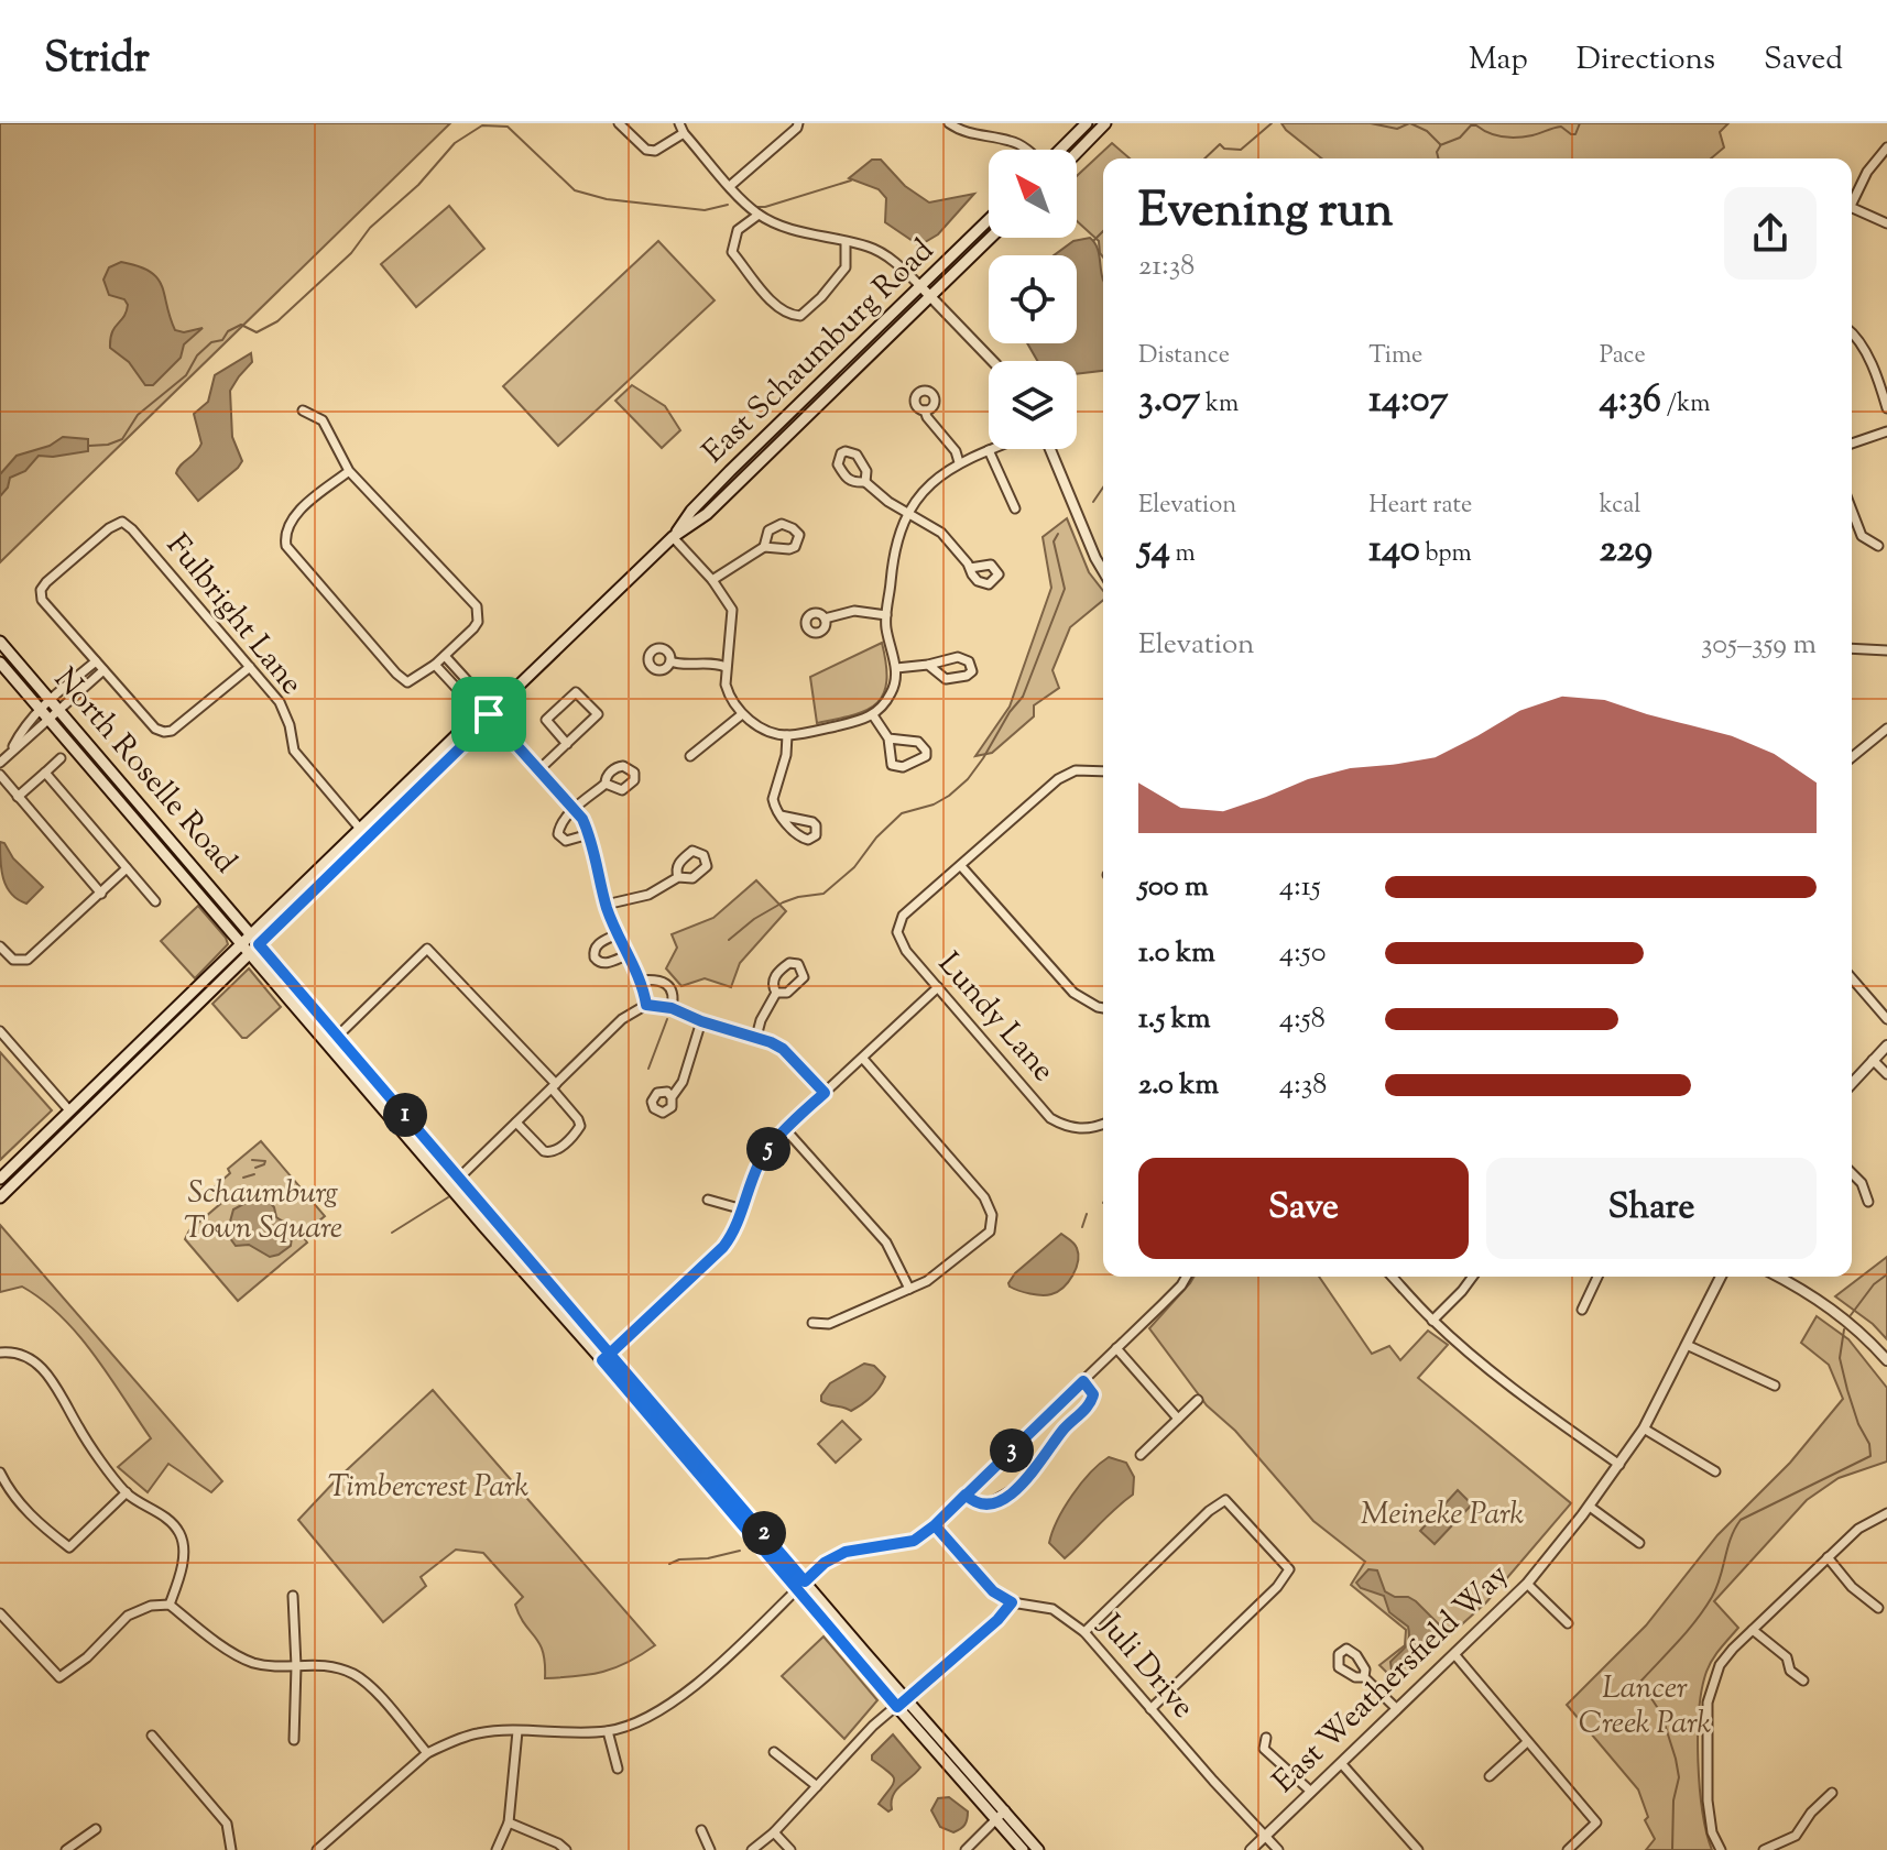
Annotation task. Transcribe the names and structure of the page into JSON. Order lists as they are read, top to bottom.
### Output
{
  "streets": {
    "main road": ["East Schaumburg Road", "North Roselle Road"],
    "street": [
      "Fulbright Lane",
      "Lundy Lane",
      "Juli Drive",
      "East Weathersfield Way"
    ]
  },
  "crossings": [
    ["East Schaumburg Road", "Fulbright Lane"],
    ["East Schaumburg Road", "North Roselle Road"],
    ["Juli Drive", "East Weathersfield Way"]
  ],
  "parks": [
    "Schaumburg Town Square",
    "Timbercrest Park",
    "Meineke Park",
    "Lancer Creek Park"
  ],
  "north": "top left",
  "page": {
    "header": "Stridr",
    "nav": ["Map", "Directions", "Saved"],
    "heading": ["Evening run", "21:38"],
    "stats": [
      ["Distance", "3.07 km"],
      ["Time", "14:07"],
      ["Pace", "4:36 /km"],
      ["Elevation", "54 m"],
      ["Heart rate", "140 bpm"],
      ["kcal", "229"]
    ],
    "chart": ["Elevation", "305–359 m"],
    "list": [
      {
        "name": "500 m",
        "note": "4:15"
      },
      {
        "name": "1.0 km",
        "note": "4:50"
      },
      {
        "name": "1.5 km",
        "note": "4:58"
      },
      {
        "name": "2.0 km",
        "note": "4:38"
      }
    ],
    "pins": [
      "1",
      "5",
      "3",
      "2"
    ],
    "buttons": ["Save", "Share"]
  }
}
